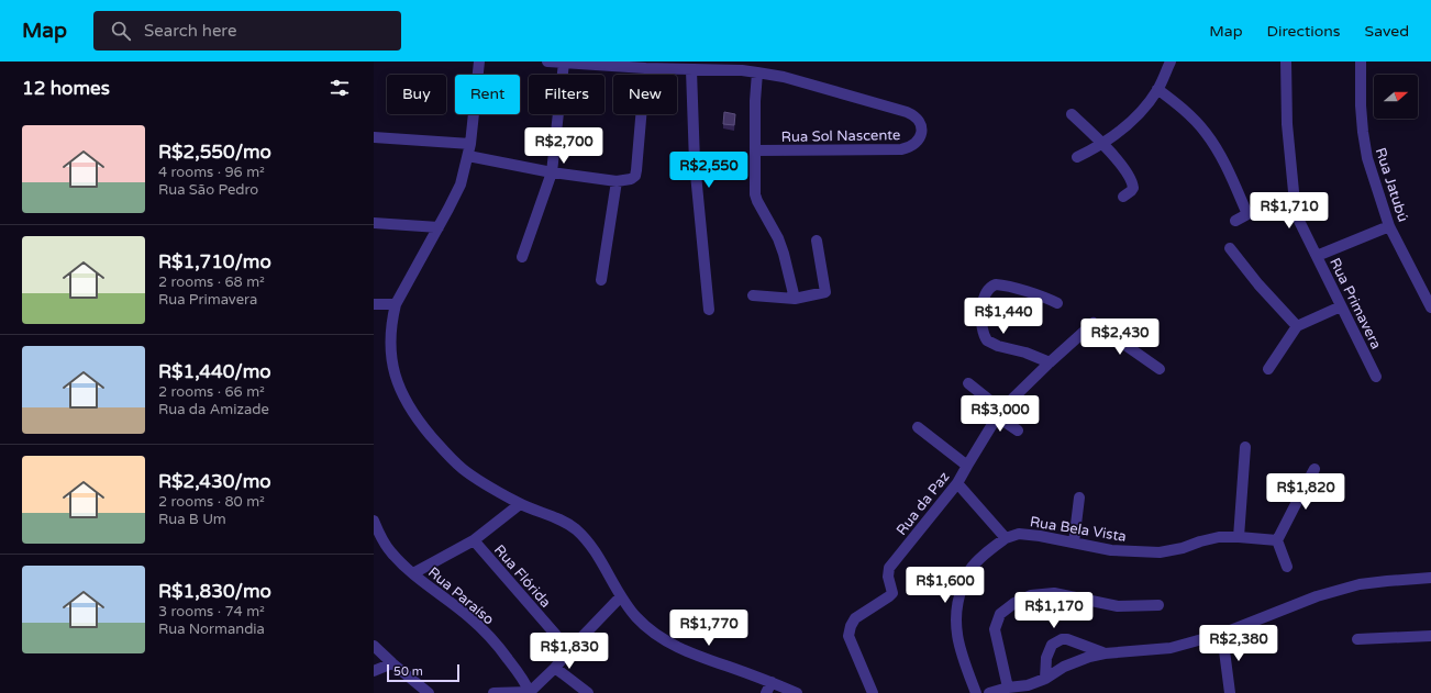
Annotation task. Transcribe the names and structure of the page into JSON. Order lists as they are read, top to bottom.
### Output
{
  "streets": {
    "street": [
      "Rua Sol Nascente",
      "Rua Jatubú",
      "Rua Primavera",
      "Rua da Paz",
      "Rua Bela Vista",
      "Rua Flórida",
      "Rua Paraíso"
    ]
  },
  "scale_bar": "50 m",
  "north": "right",
  "page": {
    "header": "Map",
    "search": "Search here",
    "nav": ["Map", "Directions", "Saved"],
    "heading": "12 homes",
    "chip": [
      "Buy",
      "Rent",
      "Filters",
      "New"
    ],
    "list": [
      {
        "name": "R$2,550/mo",
        "note": "4 rooms · 96 m² · Rua São Pedro"
      },
      {
        "name": "R$1,710/mo",
        "note": "2 rooms · 68 m² · Rua Primavera"
      },
      {
        "name": "R$1,440/mo",
        "note": "2 rooms · 66 m² · Rua da Amizade"
      },
      {
        "name": "R$2,430/mo",
        "note": "2 rooms · 80 m² · Rua B Um"
      },
      {
        "name": "R$1,830/mo",
        "note": "3 rooms · 74 m² · Rua Normandia"
      }
    ],
    "price": [
      "R$2,700",
      "R$2,550",
      "R$1,710",
      "R$1,440",
      "R$2,430",
      "R$3,000",
      "R$1,820",
      "R$1,600",
      "R$1,170",
      "R$1,770",
      "R$2,380",
      "R$1,830"
    ],
    "scale": "50 m"
  }
}
